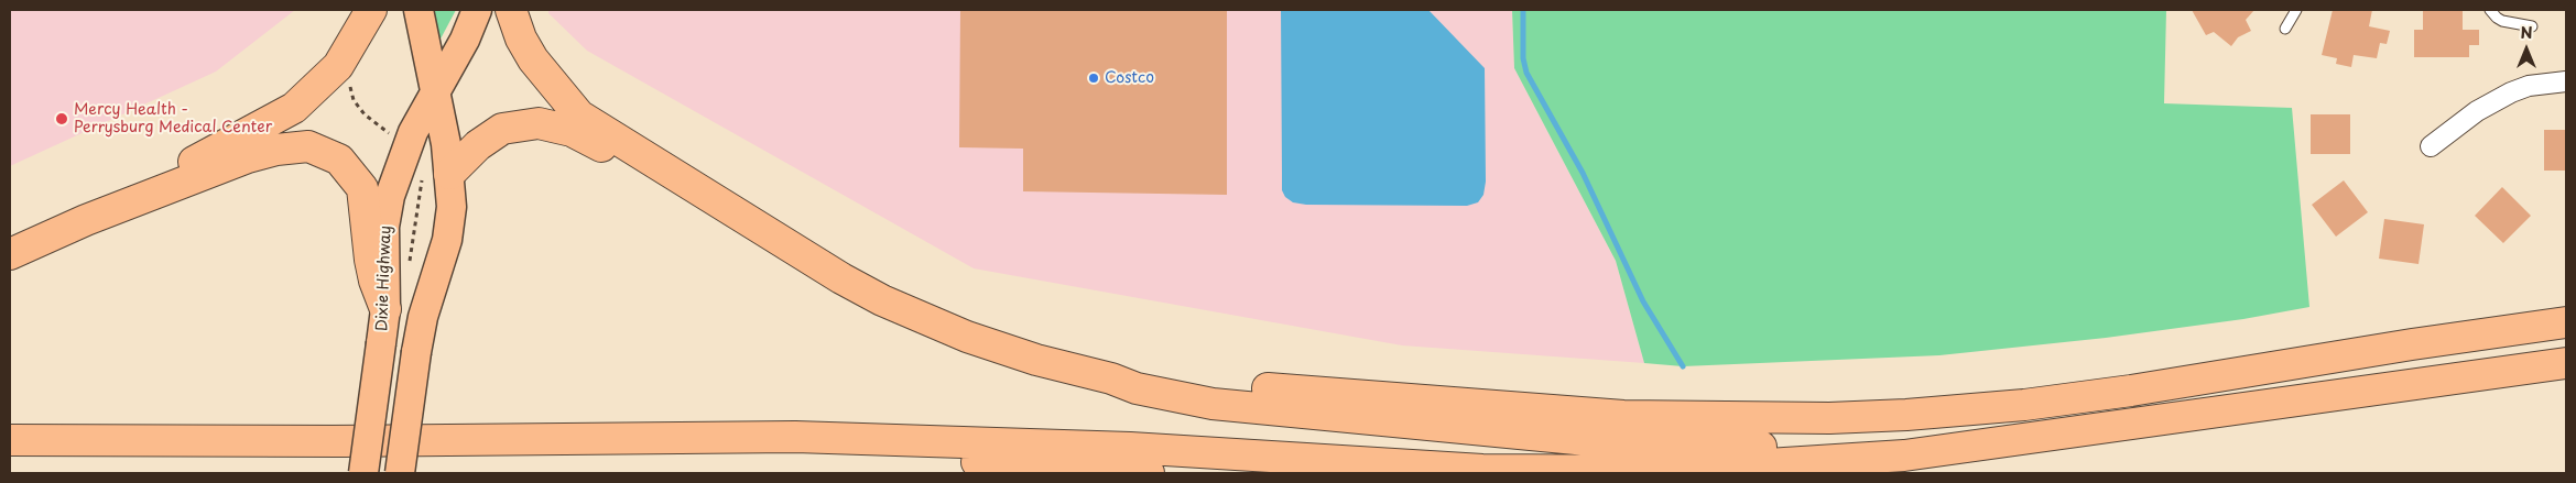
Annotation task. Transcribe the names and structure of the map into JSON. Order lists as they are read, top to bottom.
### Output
{
  "streets": {
    "main road": ["Dixie Highway"]
  },
  "places": ["Costco", "Mercy Health - Perrysburg Medical Center"],
  "north": "top"
}
